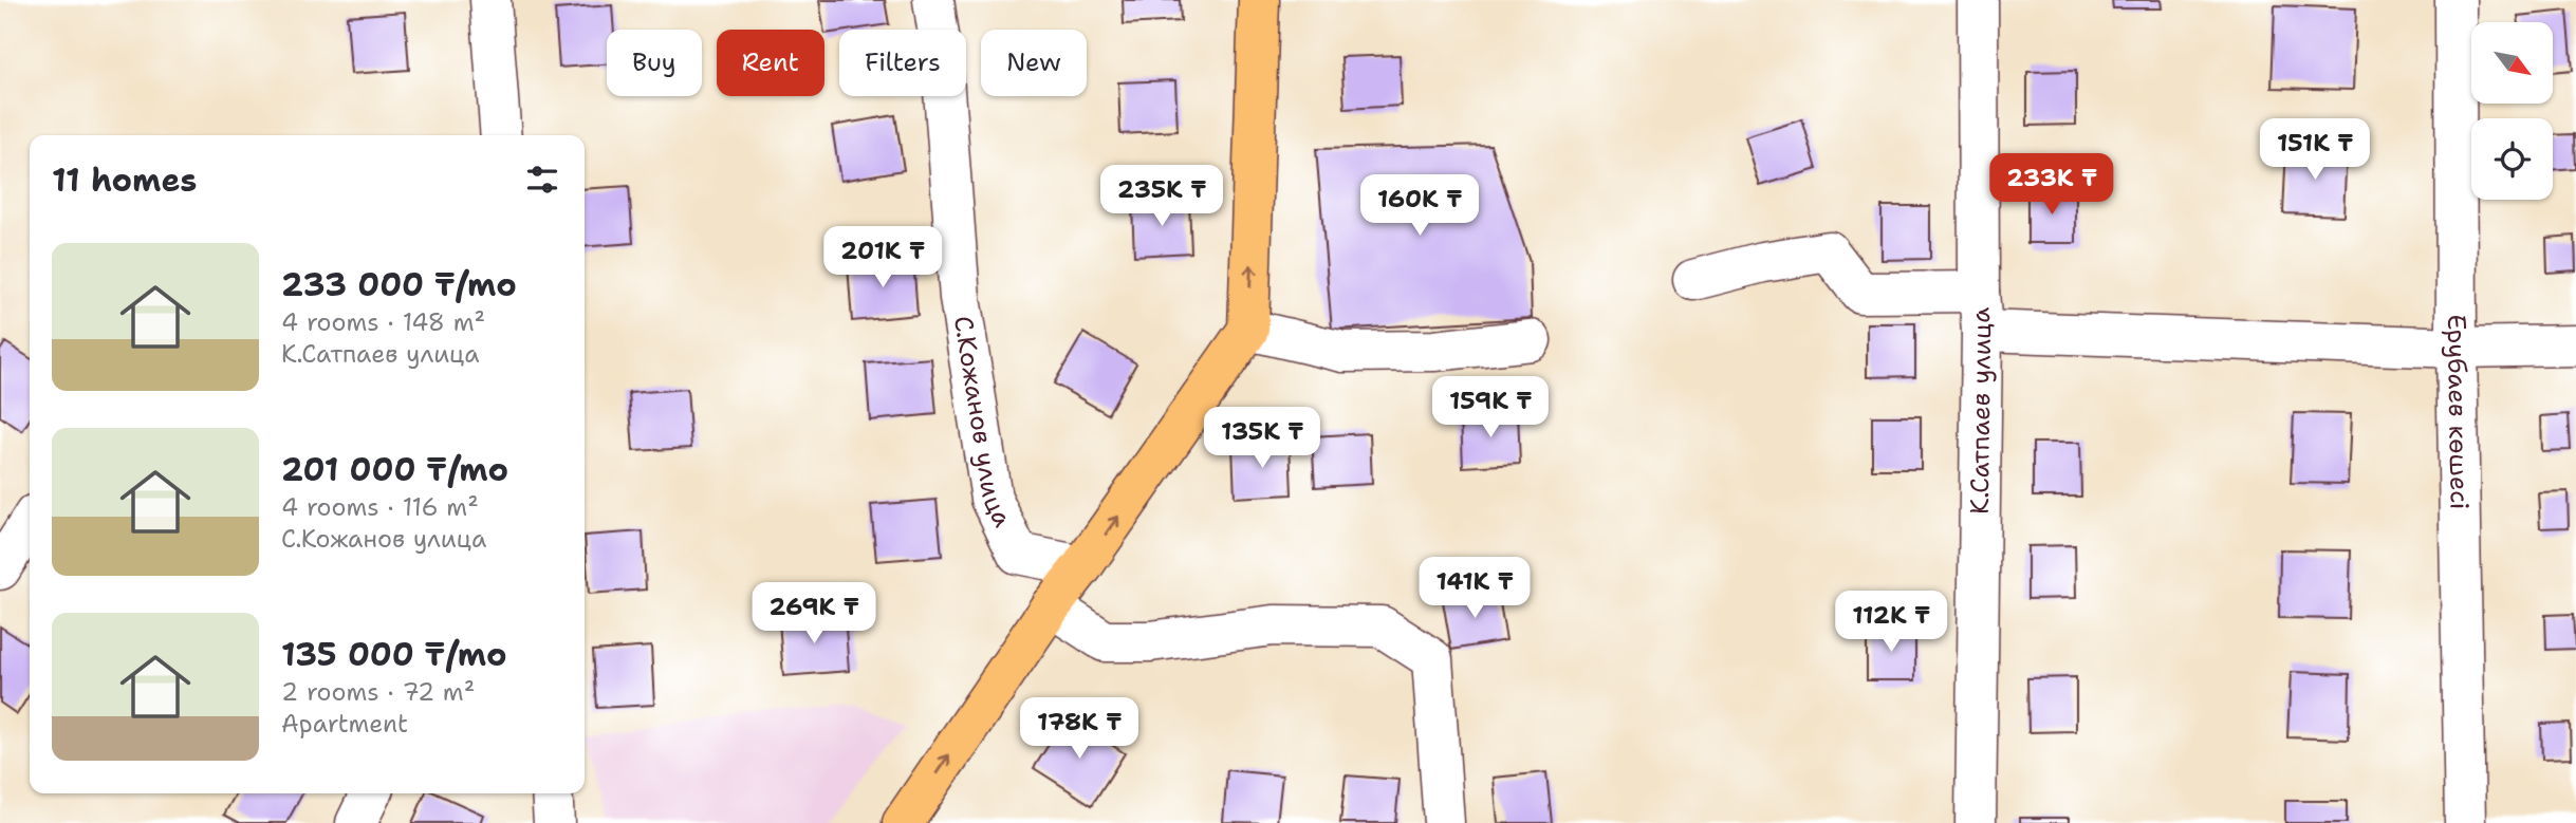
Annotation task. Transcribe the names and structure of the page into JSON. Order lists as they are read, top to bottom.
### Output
{
  "streets": {
    "street": ["К.Сатпаев улица", "Ерубаев көшесі", "С.Кожанов улица"]
  },
  "north": "bottom right",
  "page": {
    "chip": [
      "Buy",
      "Rent",
      "Filters",
      "New"
    ],
    "price": [
      "151K ₸",
      "233K ₸",
      "235K ₸",
      "160K ₸",
      "201K ₸",
      "159K ₸",
      "135K ₸",
      "141K ₸",
      "269K ₸",
      "112K ₸",
      "178K ₸"
    ],
    "heading": "11 homes",
    "list": [
      {
        "name": "233 000 ₸/mo",
        "note": "4 rooms · 148 m² · К.Сатпаев улица"
      },
      {
        "name": "201 000 ₸/mo",
        "note": "4 rooms · 116 m² · С.Кожанов улица"
      },
      {
        "name": "135 000 ₸/mo",
        "note": "2 rooms · 72 m² · Apartment"
      }
    ]
  }
}
